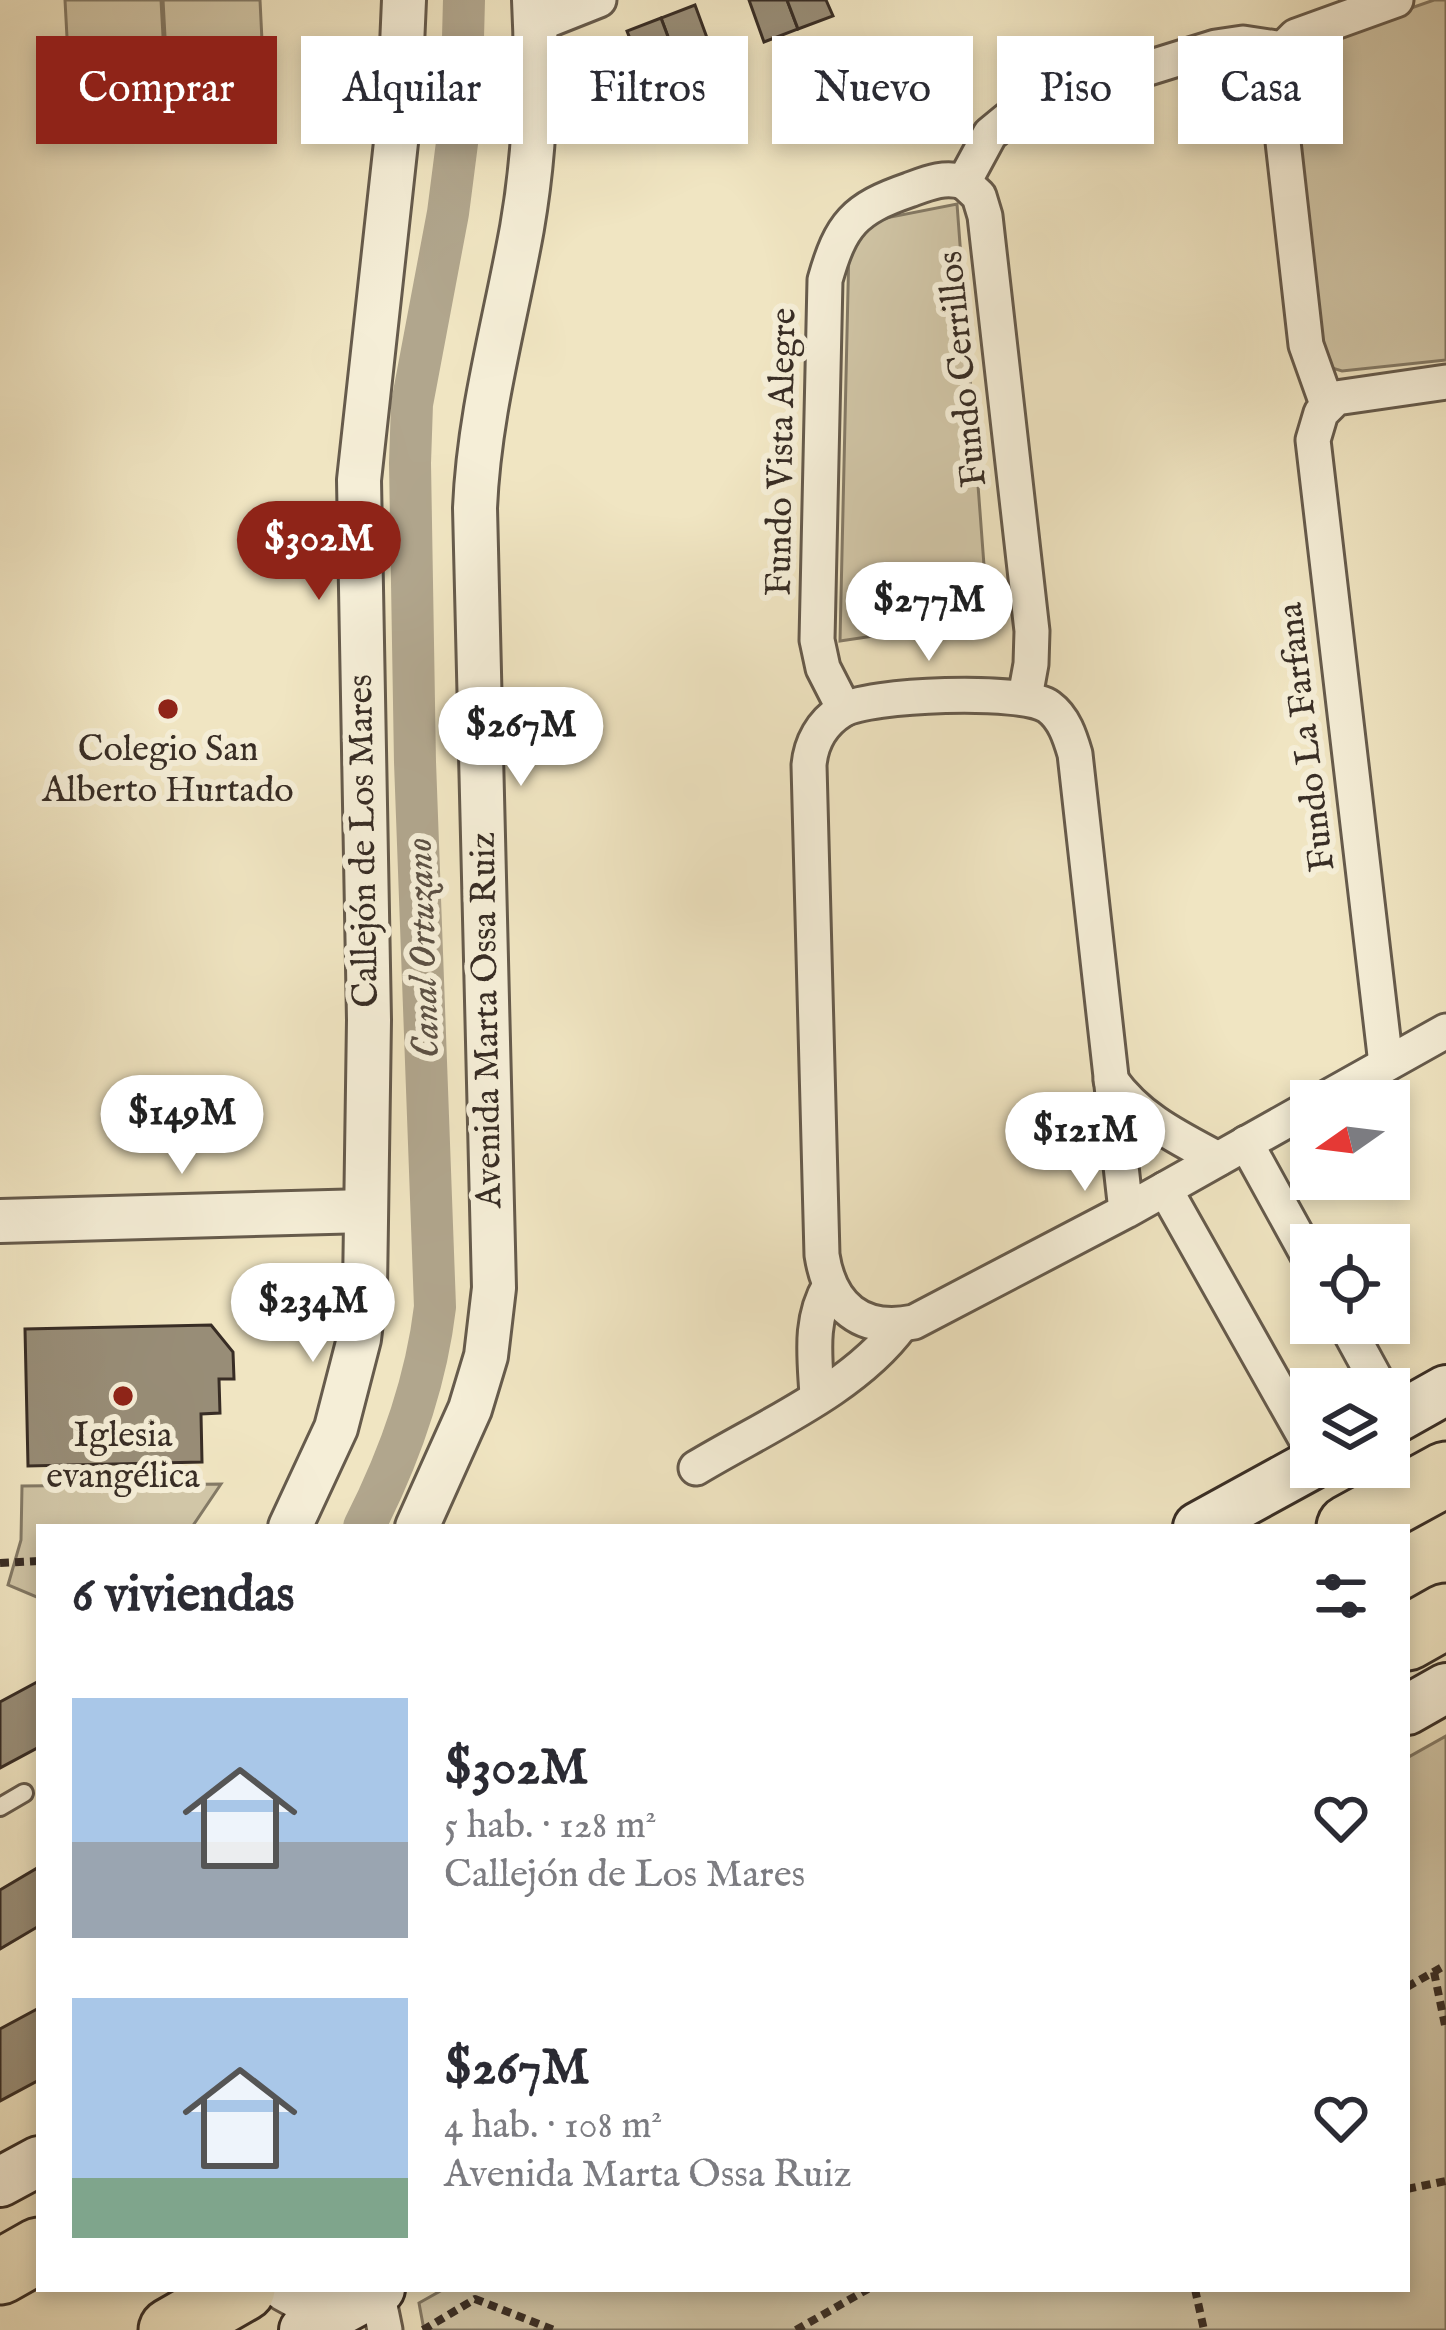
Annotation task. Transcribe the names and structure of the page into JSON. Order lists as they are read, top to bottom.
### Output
{
  "streets": {
    "street": [
      "Fundo Cerrillos",
      "Fundo Vista Alegre",
      "Fundo La Farfana",
      "Callejón de Los Mares",
      "Avenida Marta Ossa Ruiz"
    ]
  },
  "crossings": [
    ["Fundo Cerrillos", "Fundo Vista Alegre"]
  ],
  "water": ["Canal Ortuzano"],
  "places": ["Colegio San Alberto Hurtado", "Iglesia evangélica"],
  "north": "left",
  "page": {
    "chip": [
      "Comprar",
      "Alquilar",
      "Filtros",
      "Nuevo",
      "Piso",
      "Casa"
    ],
    "price": [
      "$302M",
      "$277M",
      "$267M",
      "$149M",
      "$121M",
      "$234M"
    ],
    "heading": "6 viviendas",
    "list": [
      {
        "name": "$302M",
        "note": "5 hab. · 128 m² · Callejón de Los Mares"
      },
      {
        "name": "$267M",
        "note": "4 hab. · 108 m² · Avenida Marta Ossa Ruiz"
      }
    ]
  }
}
